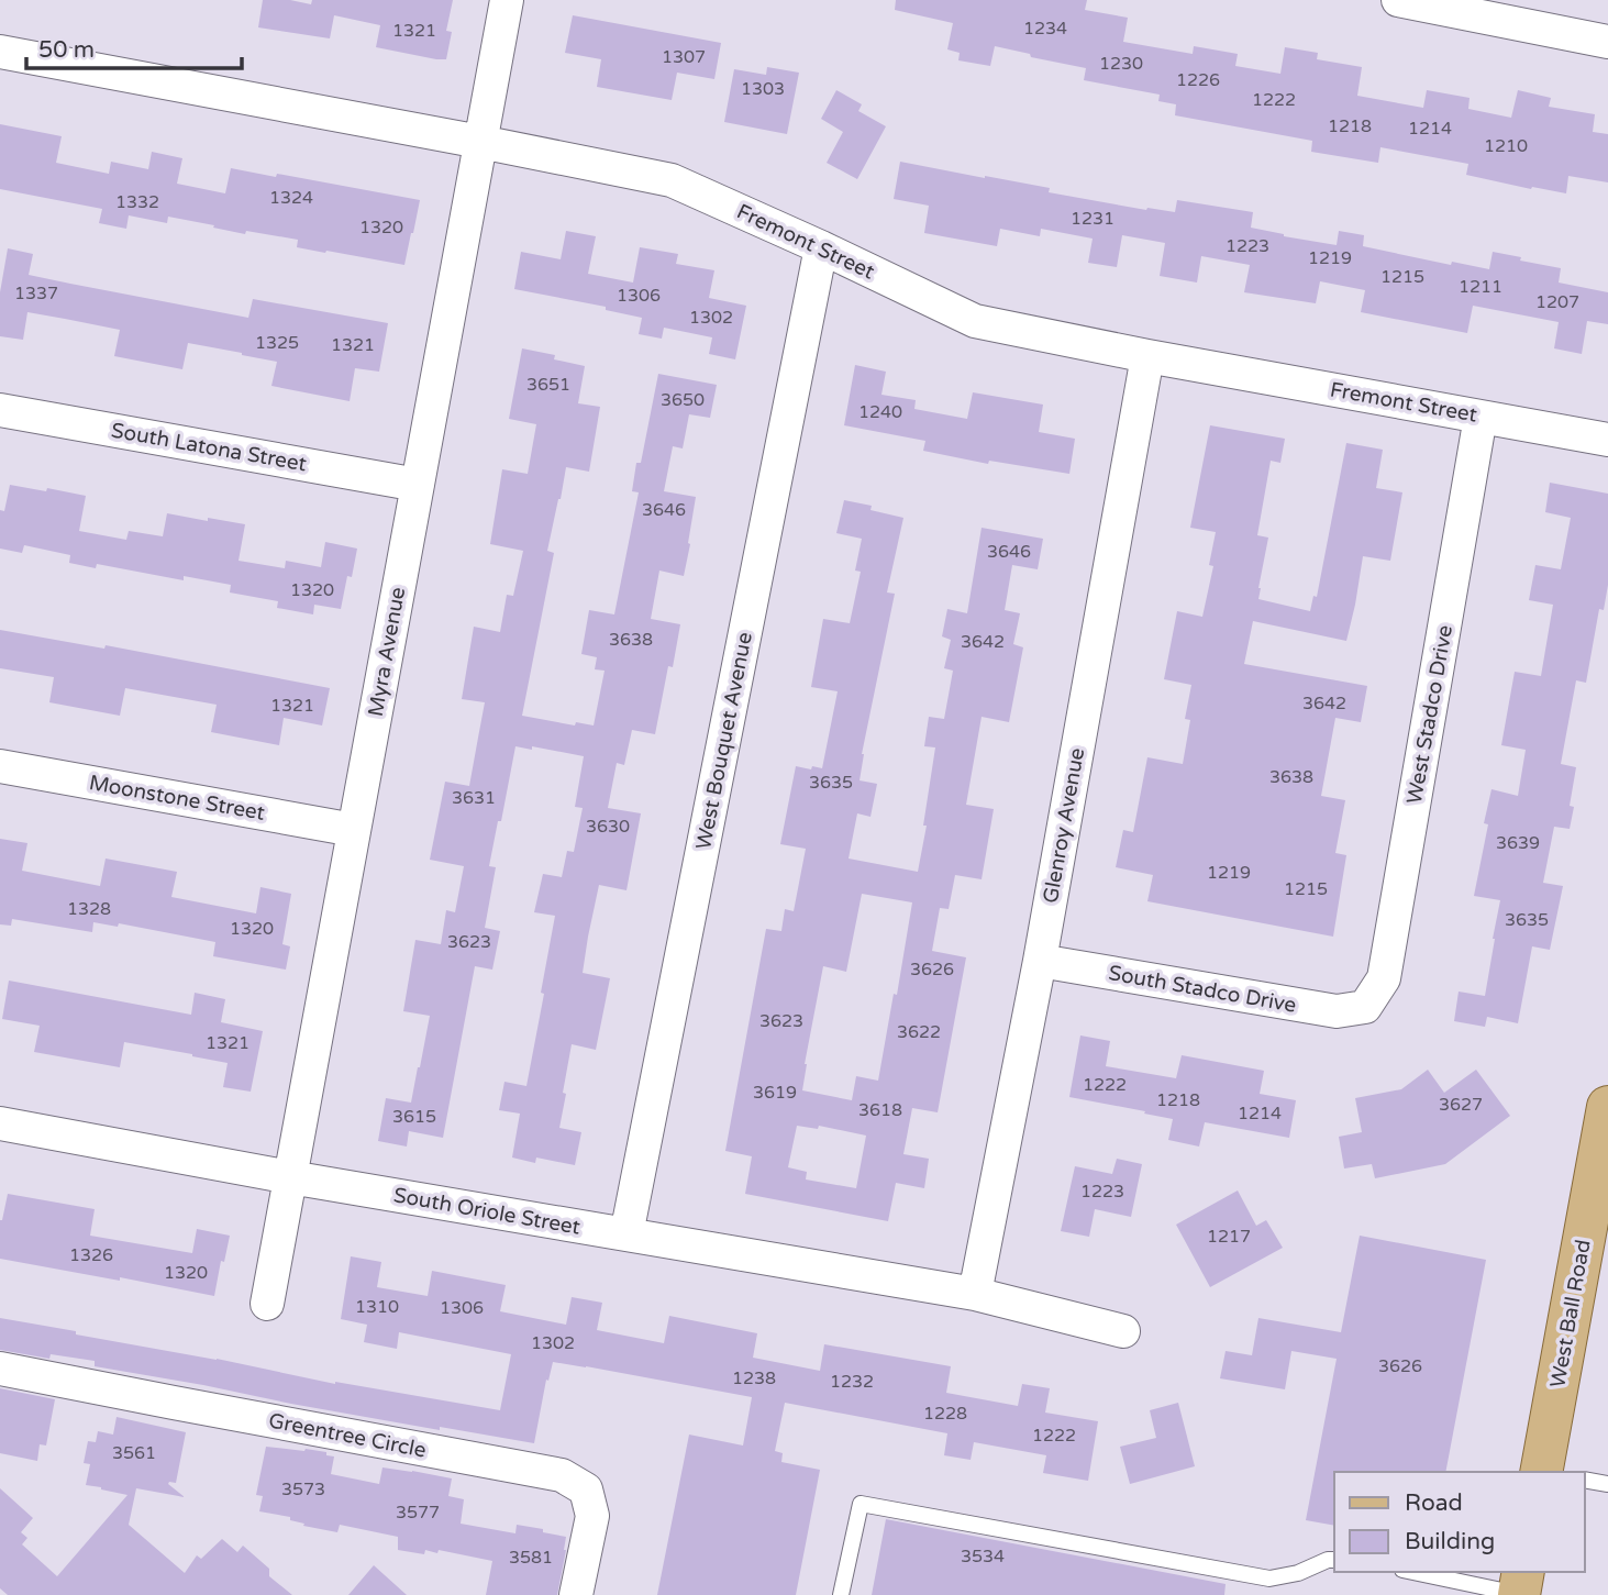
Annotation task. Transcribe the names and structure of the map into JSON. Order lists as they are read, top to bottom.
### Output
{
  "streets": {
    "main road": ["West Ball Road"],
    "street": [
      "Fremont Street",
      "South Latona Street",
      "Myra Avenue",
      "West Stadco Drive",
      "West Bouquet Avenue",
      "Moonstone Street",
      "Glenroy Avenue",
      "South Stadco Drive",
      "South Oriole Street",
      "Greentree Circle"
    ]
  },
  "crossings": [
    ["Fremont Street", "Myra Avenue"],
    ["Fremont Street", "West Stadco Drive"],
    ["Fremont Street", "West Bouquet Avenue"],
    ["Fremont Street", "Glenroy Avenue"],
    ["South Latona Street", "Myra Avenue"],
    ["Myra Avenue", "Moonstone Street"],
    ["Myra Avenue", "South Oriole Street"],
    ["West Stadco Drive", "South Stadco Drive"],
    ["West Bouquet Avenue", "South Oriole Street"],
    ["Glenroy Avenue", "South Stadco Drive"],
    ["Glenroy Avenue", "South Oriole Street"]
  ],
  "house_numbers": [
    "1234",
    "1321",
    "1307",
    "1230",
    "1226",
    "1303",
    "1222",
    "1218",
    "1214",
    "1210",
    "1324",
    "1332",
    "1231",
    "1320",
    "1223",
    "1219",
    "1215",
    "1211",
    "1337",
    "1306",
    "1207",
    "1302",
    "1325",
    "1321",
    "3651",
    "3650",
    "1240",
    "3646",
    "3646",
    "1320",
    "3638",
    "3642",
    "3642",
    "1321",
    "3638",
    "3635",
    "3631",
    "3630",
    "3639",
    "1219",
    "1215",
    "1328",
    "3635",
    "1320",
    "3623",
    "3626",
    "3623",
    "3622",
    "1321",
    "1222",
    "3619",
    "1218",
    "3627",
    "3618",
    "1214",
    "3615",
    "1223",
    "1217",
    "1326",
    "1320",
    "1310",
    "1306",
    "1302",
    "3626",
    "1238",
    "1232",
    "1228",
    "1222",
    "3561",
    "3573",
    "3577",
    "3534",
    "3581"
  ],
  "legend": ["Road", "Building"],
  "scale_bar": "50 m"
}
